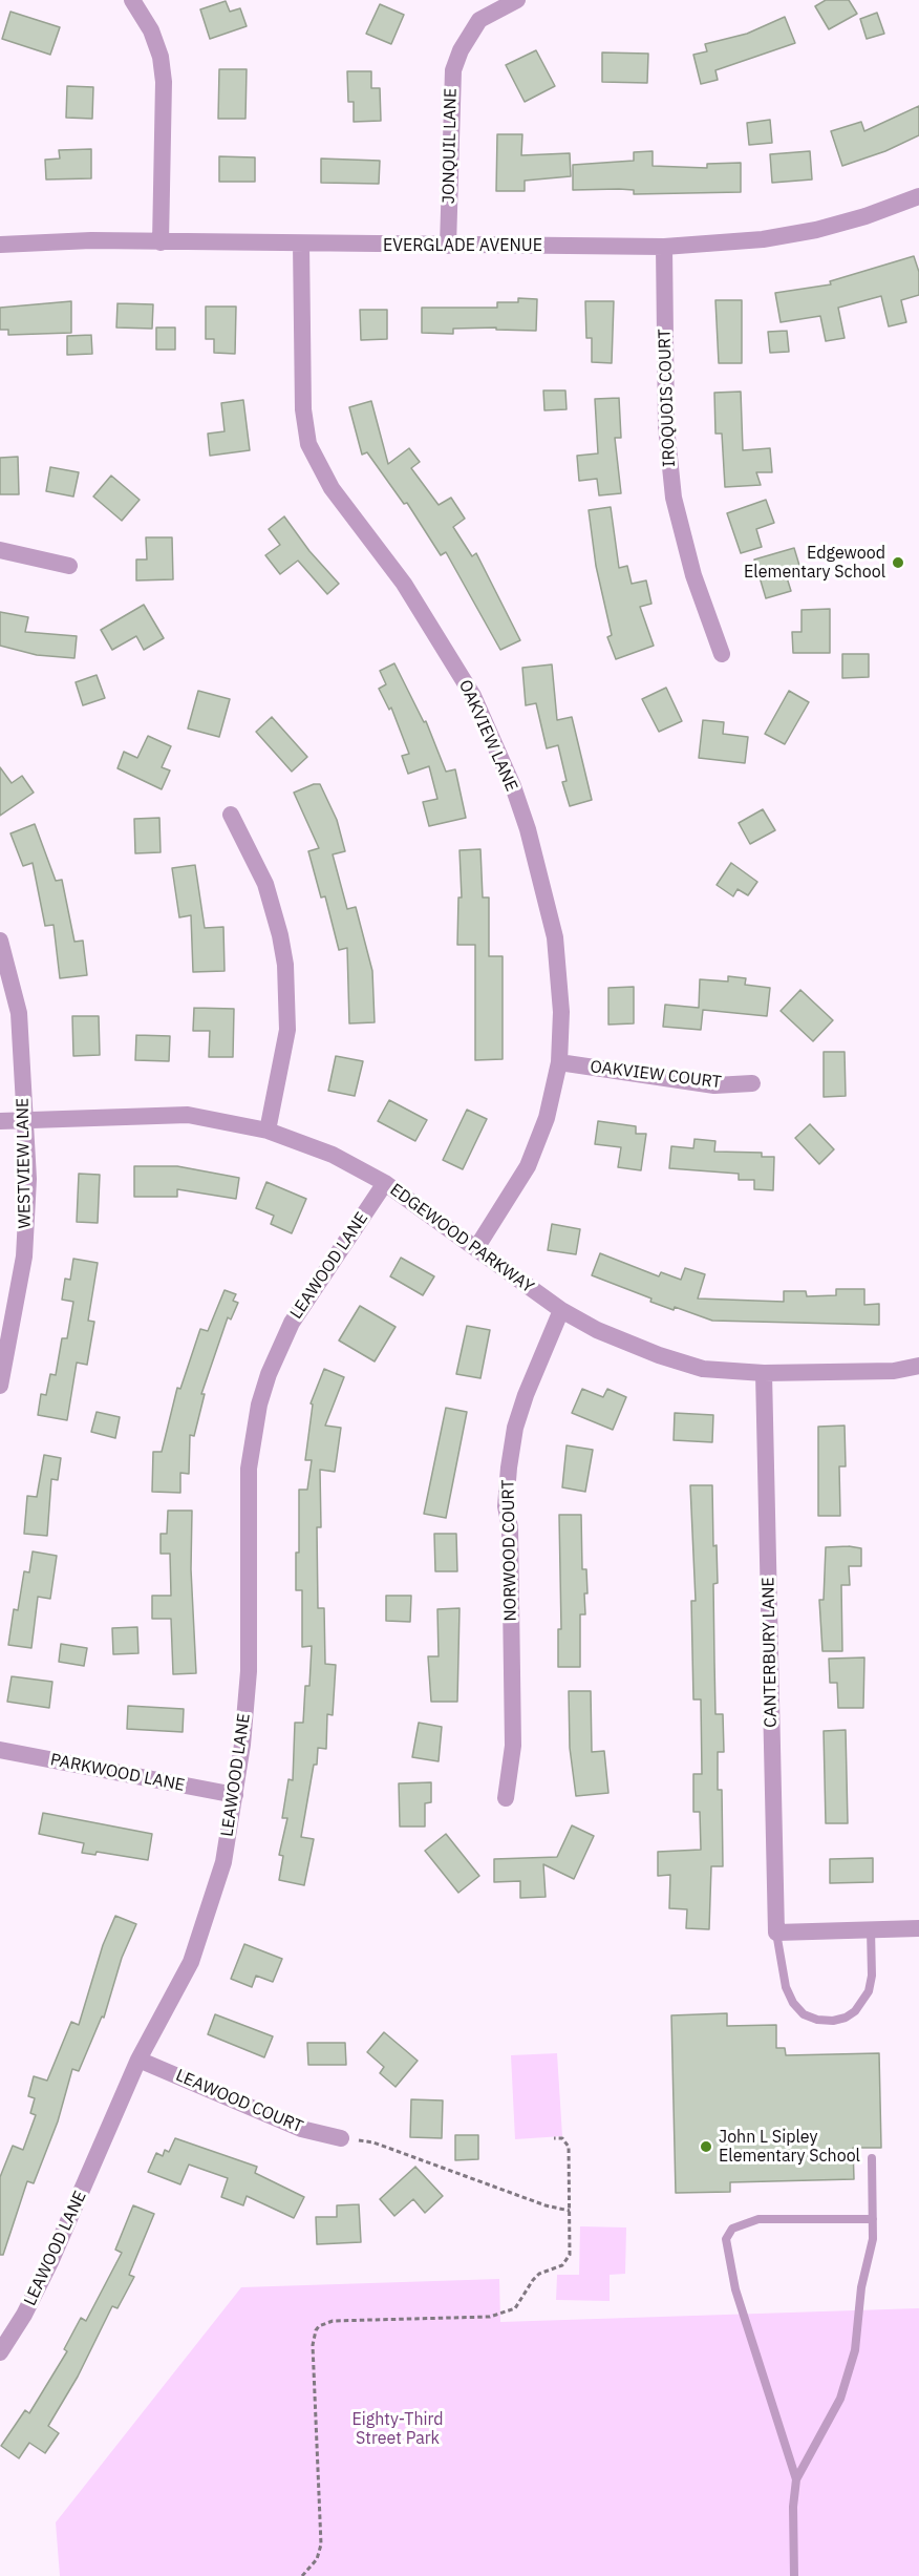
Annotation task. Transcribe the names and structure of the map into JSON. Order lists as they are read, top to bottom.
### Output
{
  "streets": {
    "street": [
      "JONQUIL LANE",
      "EVERGLADE AVENUE",
      "IROQUOIS COURT",
      "OAKVIEW LANE",
      "OAKVIEW COURT",
      "WESTVIEW LANE",
      "EDGEWOOD PARKWAY",
      "LEAWOOD LANE",
      "NORWOOD COURT",
      "CANTERBURY LANE",
      "PARKWOOD LANE",
      "LEAWOOD COURT"
    ]
  },
  "crossings": [
    ["JONQUIL LANE", "EVERGLADE AVENUE"],
    ["EVERGLADE AVENUE", "IROQUOIS COURT"],
    ["EVERGLADE AVENUE", "OAKVIEW LANE"],
    ["OAKVIEW LANE", "OAKVIEW COURT"],
    ["OAKVIEW LANE", "EDGEWOOD PARKWAY"],
    ["WESTVIEW LANE", "EDGEWOOD PARKWAY"],
    ["EDGEWOOD PARKWAY", "LEAWOOD LANE"],
    ["EDGEWOOD PARKWAY", "NORWOOD COURT"],
    ["EDGEWOOD PARKWAY", "CANTERBURY LANE"],
    ["LEAWOOD LANE", "PARKWOOD LANE"],
    ["LEAWOOD LANE", "LEAWOOD COURT"]
  ],
  "parks": ["Eighty-Third Street Park"],
  "places": ["Edgewood Elementary School", "John L Sipley Elementary School"]
}
